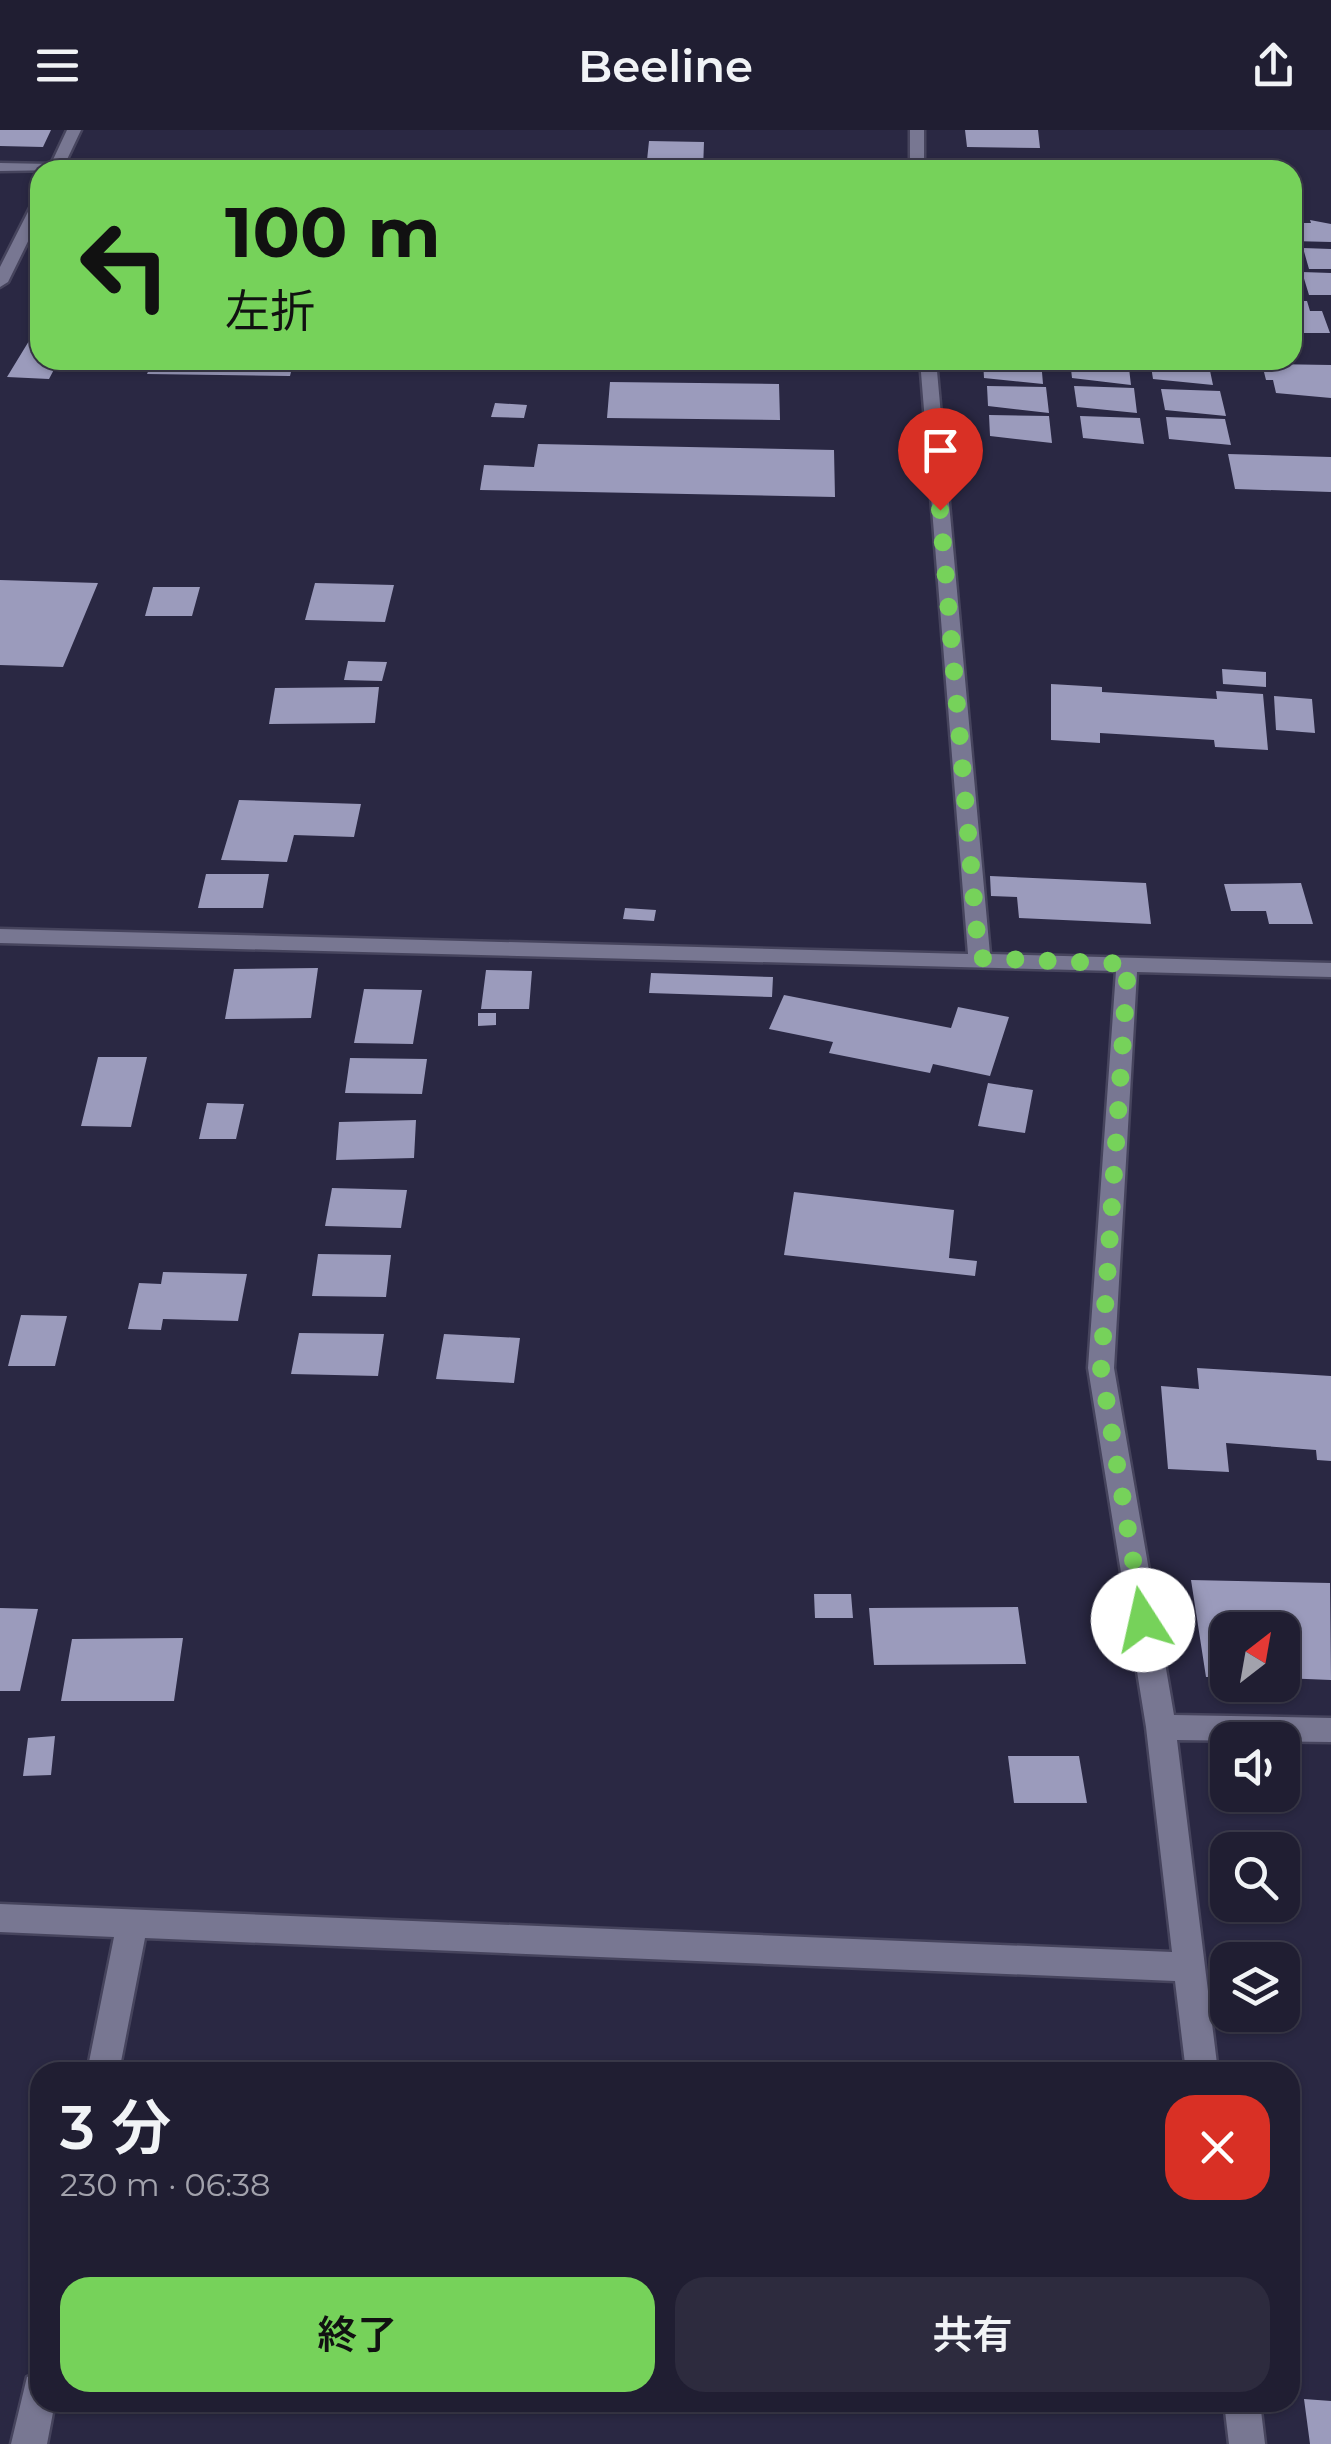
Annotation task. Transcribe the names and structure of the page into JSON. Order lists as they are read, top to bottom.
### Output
{
  "north": "top right",
  "page": {
    "header": "Beeline",
    "turn": ["100 m", "左折"],
    "heading": ["3 分", "230 m · 06:38"],
    "buttons": ["終了", "共有"]
  }
}
